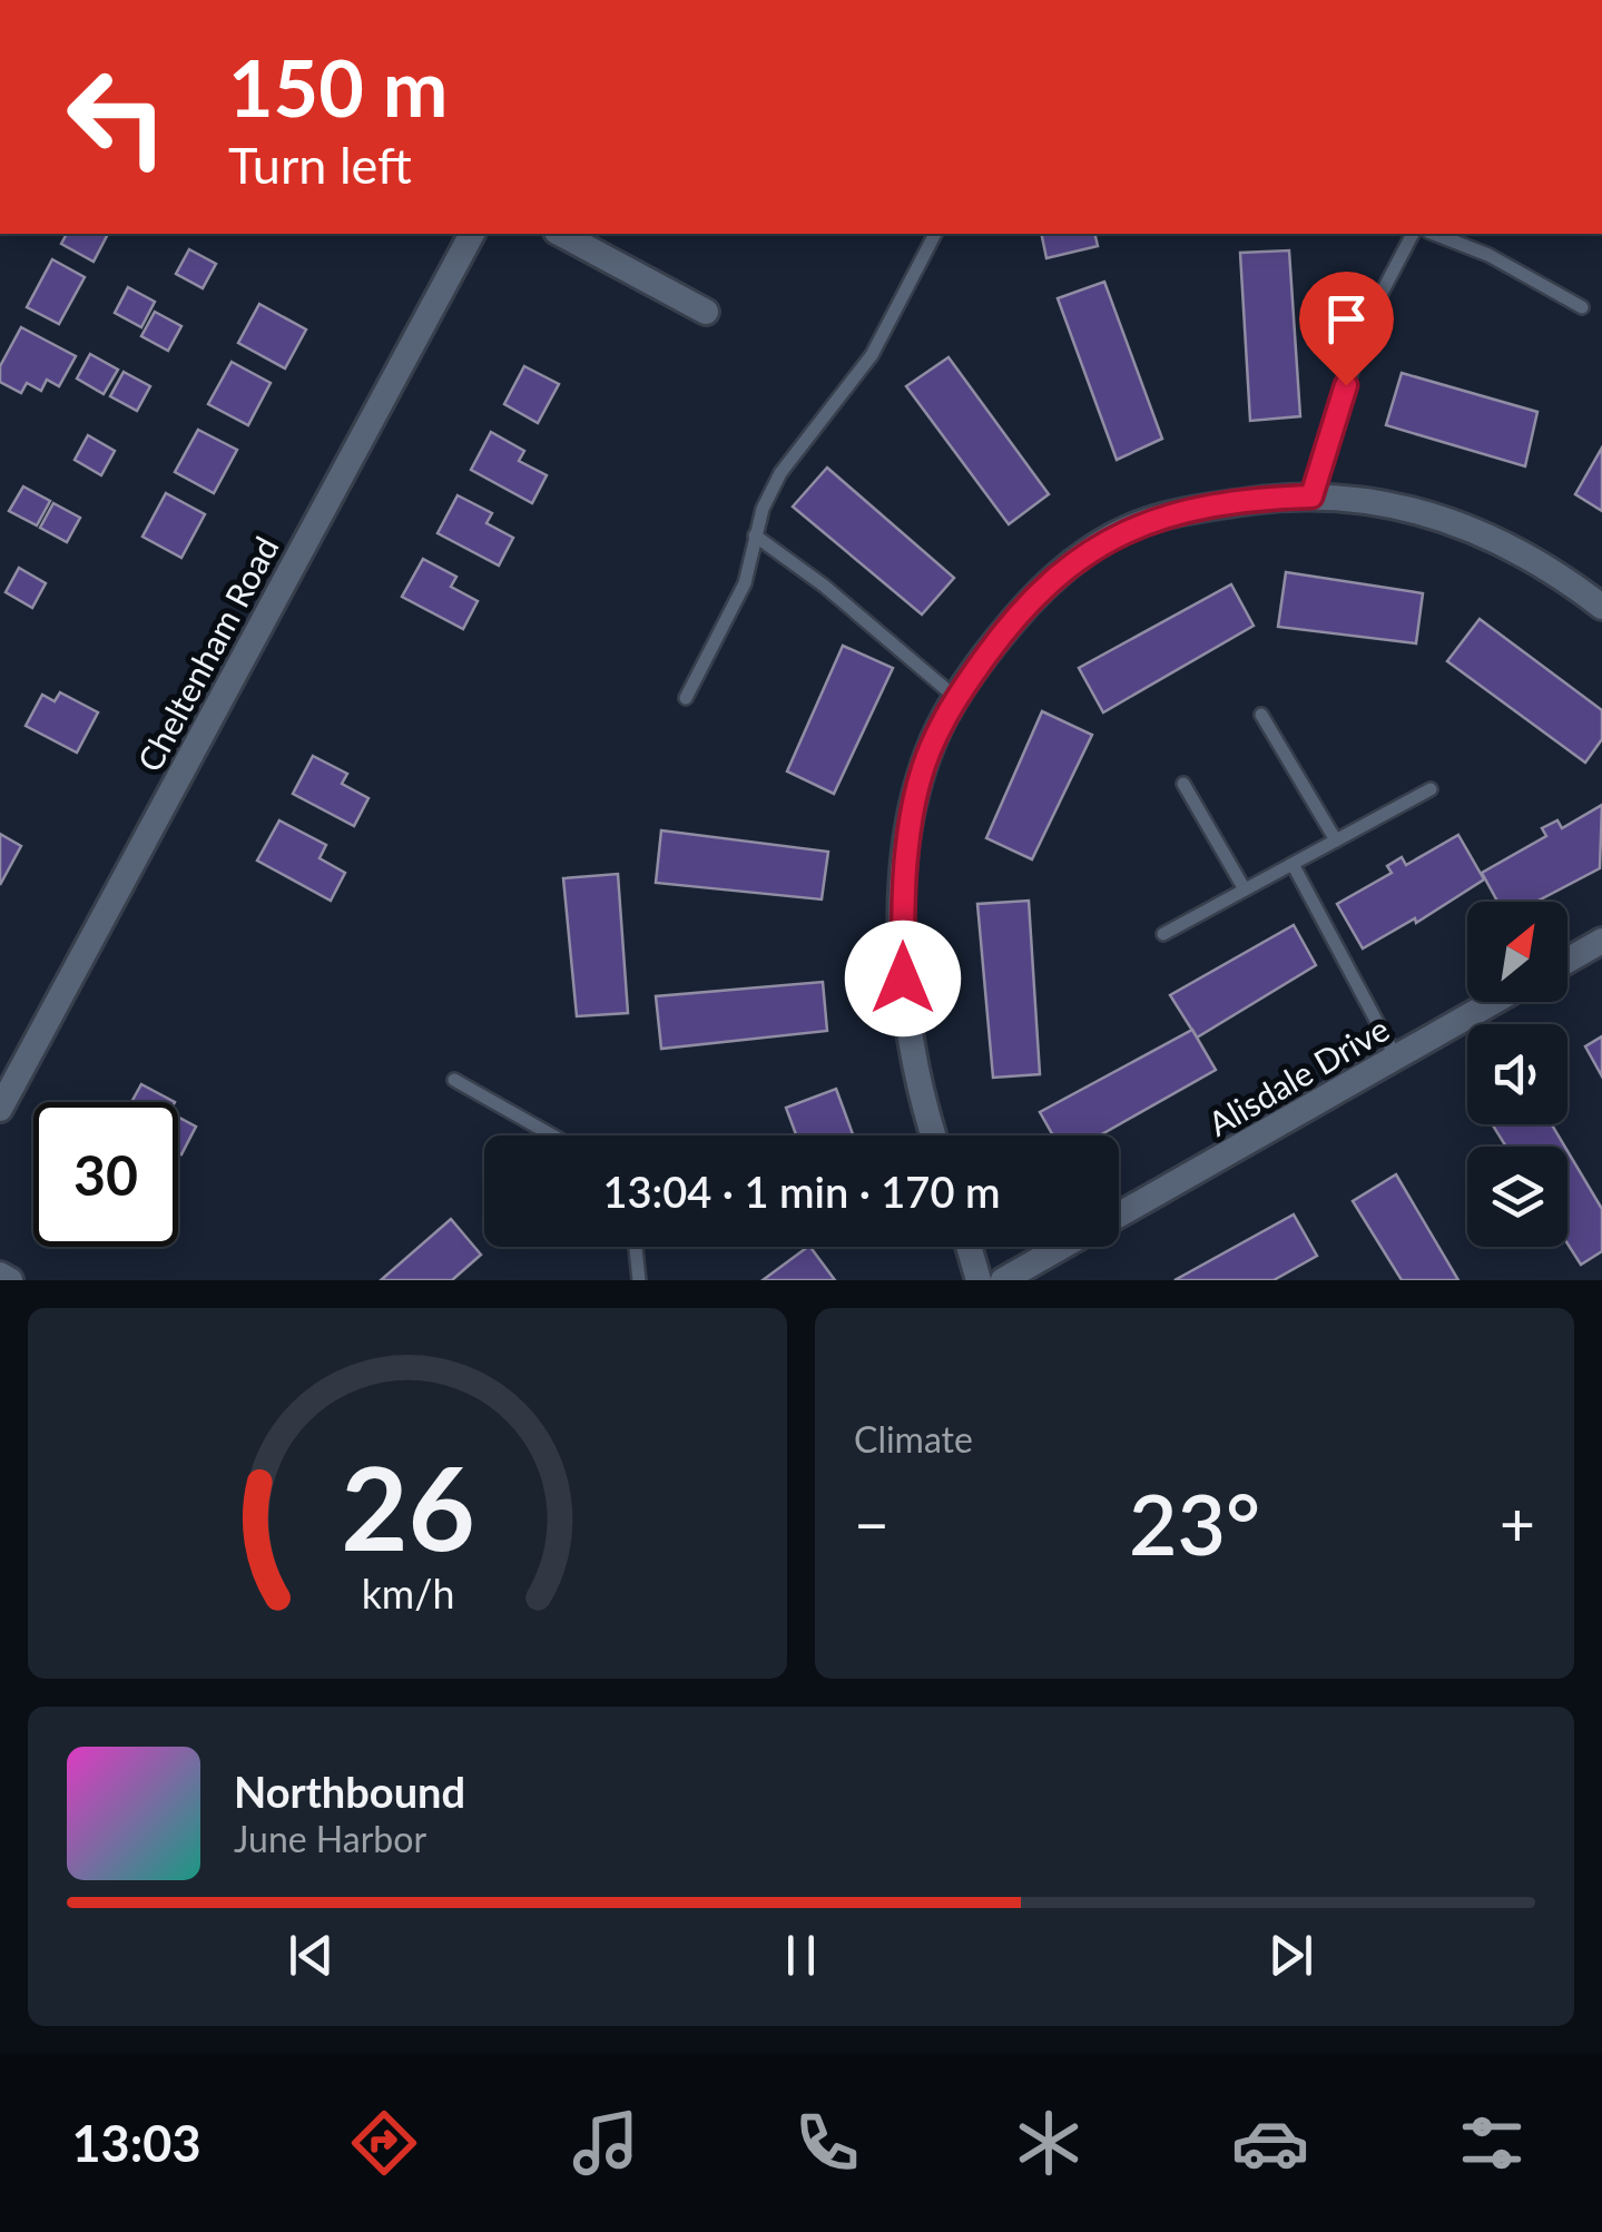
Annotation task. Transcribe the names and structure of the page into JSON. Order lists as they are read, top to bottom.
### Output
{
  "streets": {
    "street": ["Cheltenham Road", "Alisdale Drive"]
  },
  "north": "top right",
  "page": {
    "turn": ["150 m", "Turn left"],
    "limit": "30",
    "trip": "13:04 · 1 min · 170 m",
    "tile": "Climate",
    "heat": ["−", "23°", "+"],
    "song": ["Northbound", "June Harbor"],
    "tabs": "13:03",
    "gauge": ["26", "km/h"]
  }
}
